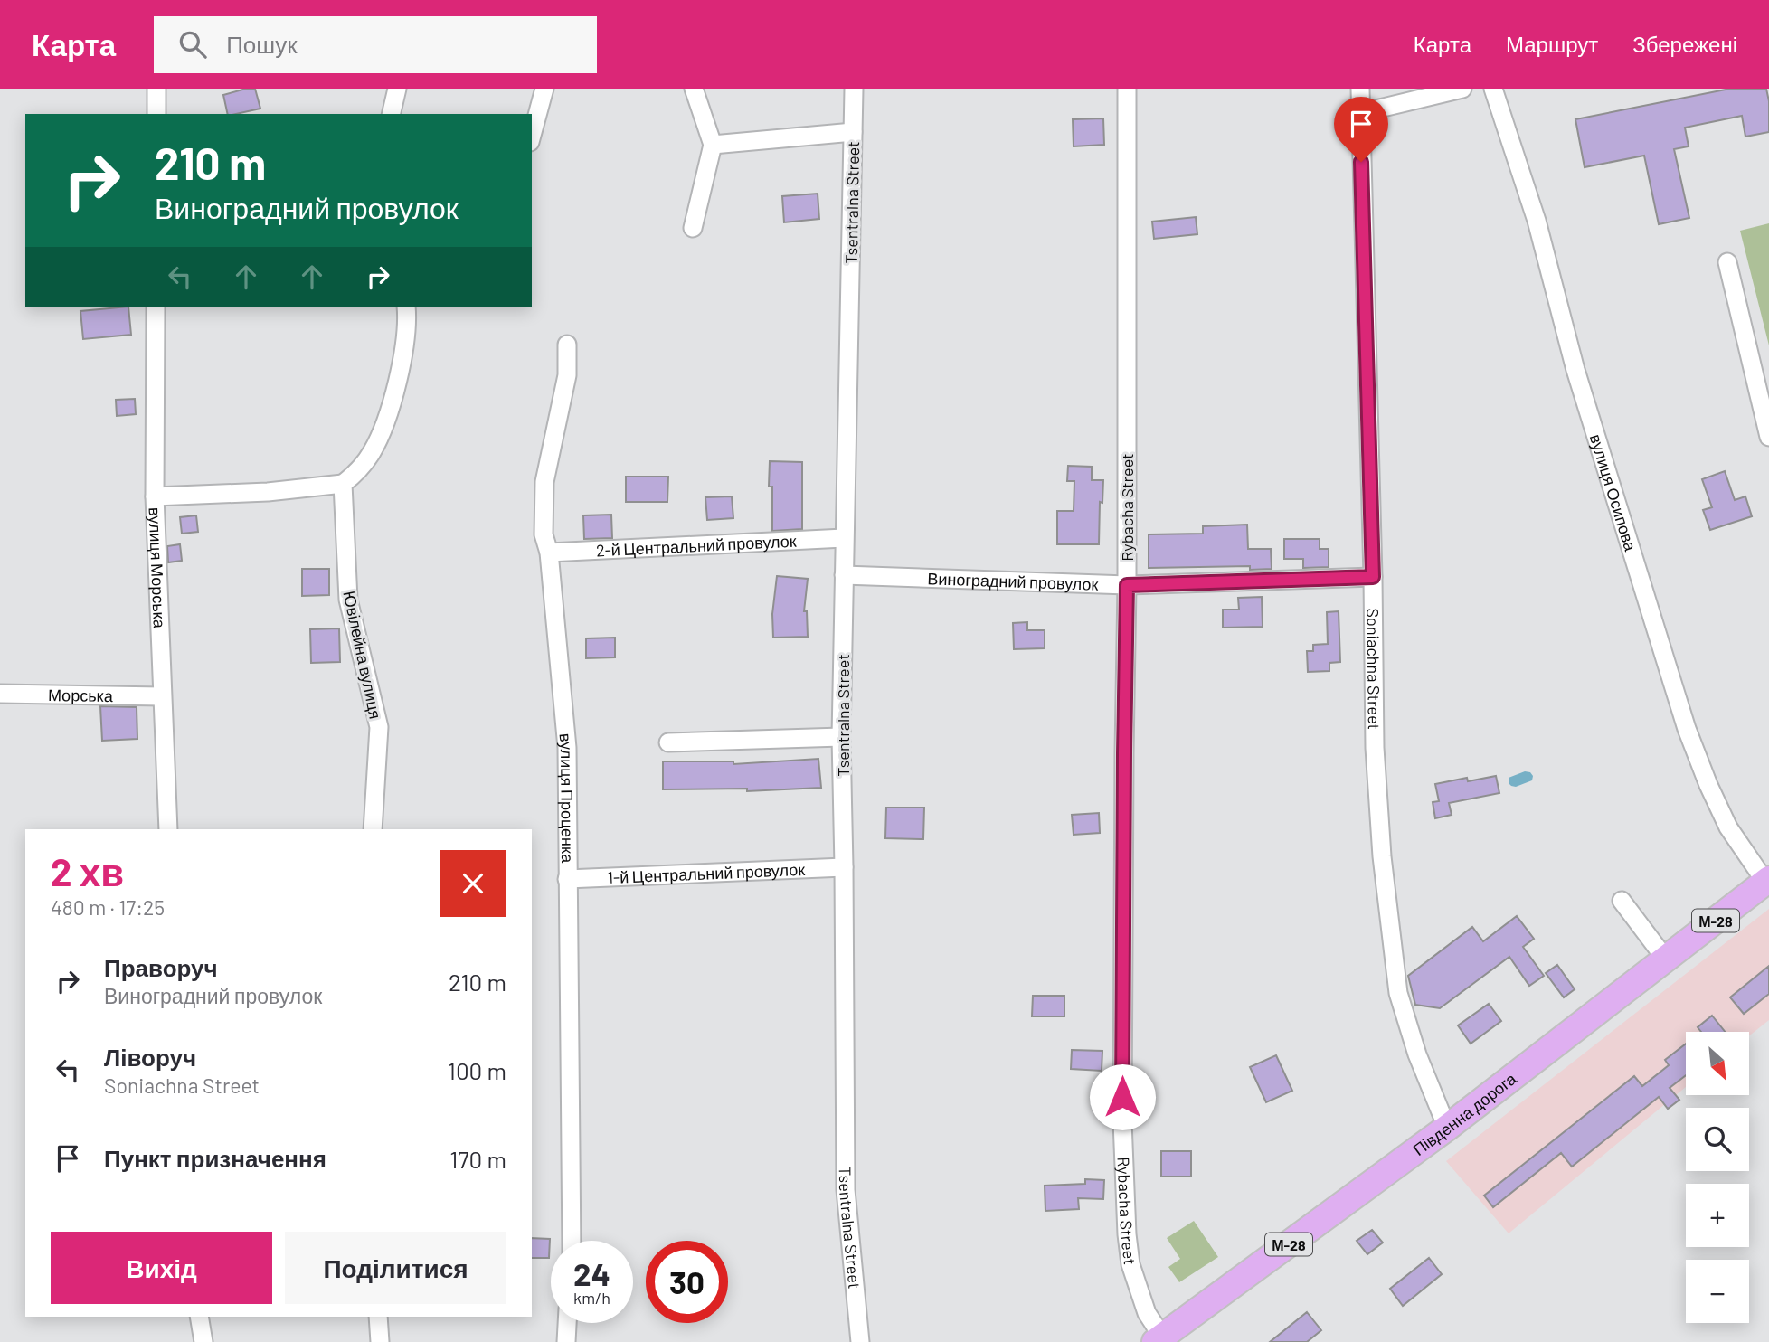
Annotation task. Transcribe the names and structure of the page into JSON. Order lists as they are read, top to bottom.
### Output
{
  "streets": {
    "highway": ["М-28", "Південна дорога"],
    "street": [
      "Tsentralna Street",
      "вулиця Осипова",
      "Rybacha Street",
      "2-й Центральний провулок",
      "вулиця Морська",
      "Виноградний провулок",
      "Ювілейна вулиця",
      "Soniachna Street",
      "Морська",
      "вулиця Проценка",
      "1-й Центральний провулок"
    ]
  },
  "crossings": [
    ["Tsentralna Street", "2-й Центральний провулок"],
    ["Tsentralna Street", "Виноградний провулок"],
    ["Tsentralna Street", "1-й Центральний провулок"],
    ["вулиця Осипова", "Південна дорога"],
    ["Rybacha Street", "Виноградний провулок"],
    ["Rybacha Street", "Південна дорога"],
    ["2-й Центральний провулок", "вулиця Проценка"],
    ["вулиця Морська", "Морська"],
    ["Виноградний провулок", "Soniachna Street"],
    ["Soniachna Street", "Південна дорога"],
    ["вулиця Проценка", "1-й Центральний провулок"]
  ],
  "north": "bottom right",
  "page": {
    "header": "Карта",
    "search": "Пошук",
    "nav": ["Карта", "Маршрут", "Збережені"],
    "turn": ["210 m", "Виноградний провулок"],
    "heading": ["2 хв", "480 m · 17:25"],
    "list": [
      {
        "name": "Праворуч",
        "note": "Виноградний провулок",
        "value": "210 m"
      },
      {
        "name": "Ліворуч",
        "note": "Soniachna Street",
        "value": "100 m"
      },
      {
        "name": "Пункт призначення",
        "value": "170 m"
      }
    ],
    "map_buttons": ["+", "−"],
    "buttons": ["Вихід", "Поділитися"],
    "speed": "24 km/h",
    "limit": "30"
  }
}
